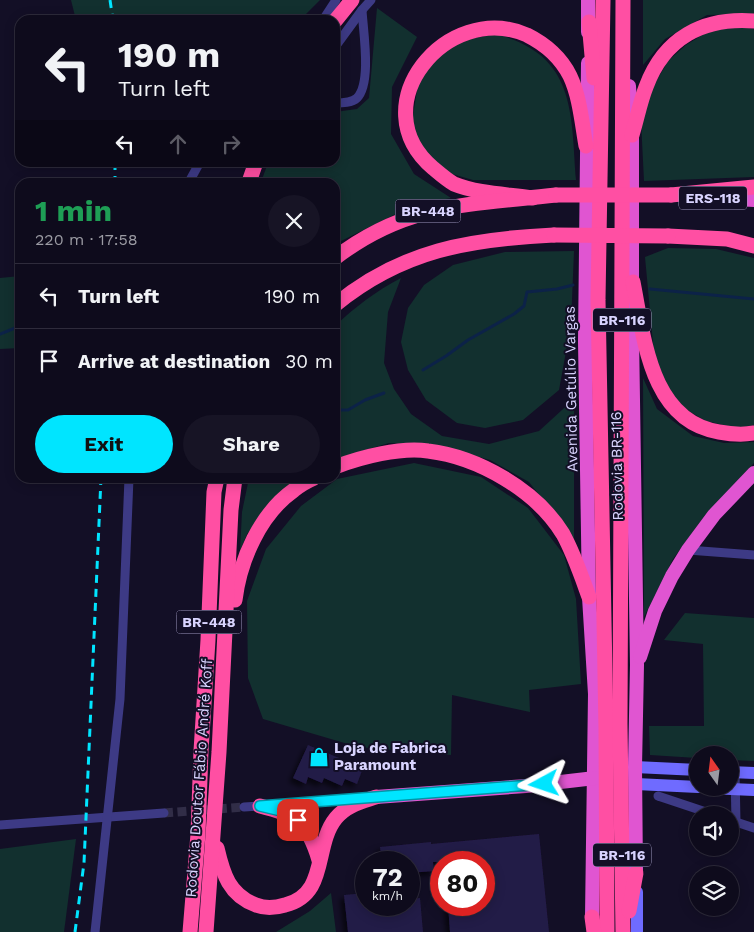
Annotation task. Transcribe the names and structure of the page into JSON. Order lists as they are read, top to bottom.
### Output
{
  "streets": {
    "highway": [
      "ERS-118",
      "BR-448",
      "BR-116",
      "Avenida Getúlio Vargas",
      "Rodovia BR-116",
      "Rodovia Doutor Fábio André Koff"
    ]
  },
  "crossings": [
    ["ERS-118", "BR-448"],
    ["BR-116", "Avenida Getúlio Vargas"],
    ["BR-116", "Rodovia BR-116"]
  ],
  "places": {
    "shop": ["Loja de Fabrica Paramount"]
  },
  "north": "top",
  "page": {
    "turn": ["190 m", "Turn left"],
    "heading": ["1 min", "220 m · 17:58"],
    "list": [
      {
        "name": "Turn left",
        "value": "190 m"
      },
      {
        "name": "Arrive at destination",
        "value": "30 m"
      }
    ],
    "buttons": ["Exit", "Share"],
    "speed": "72 km/h",
    "limit": "80"
  }
}
